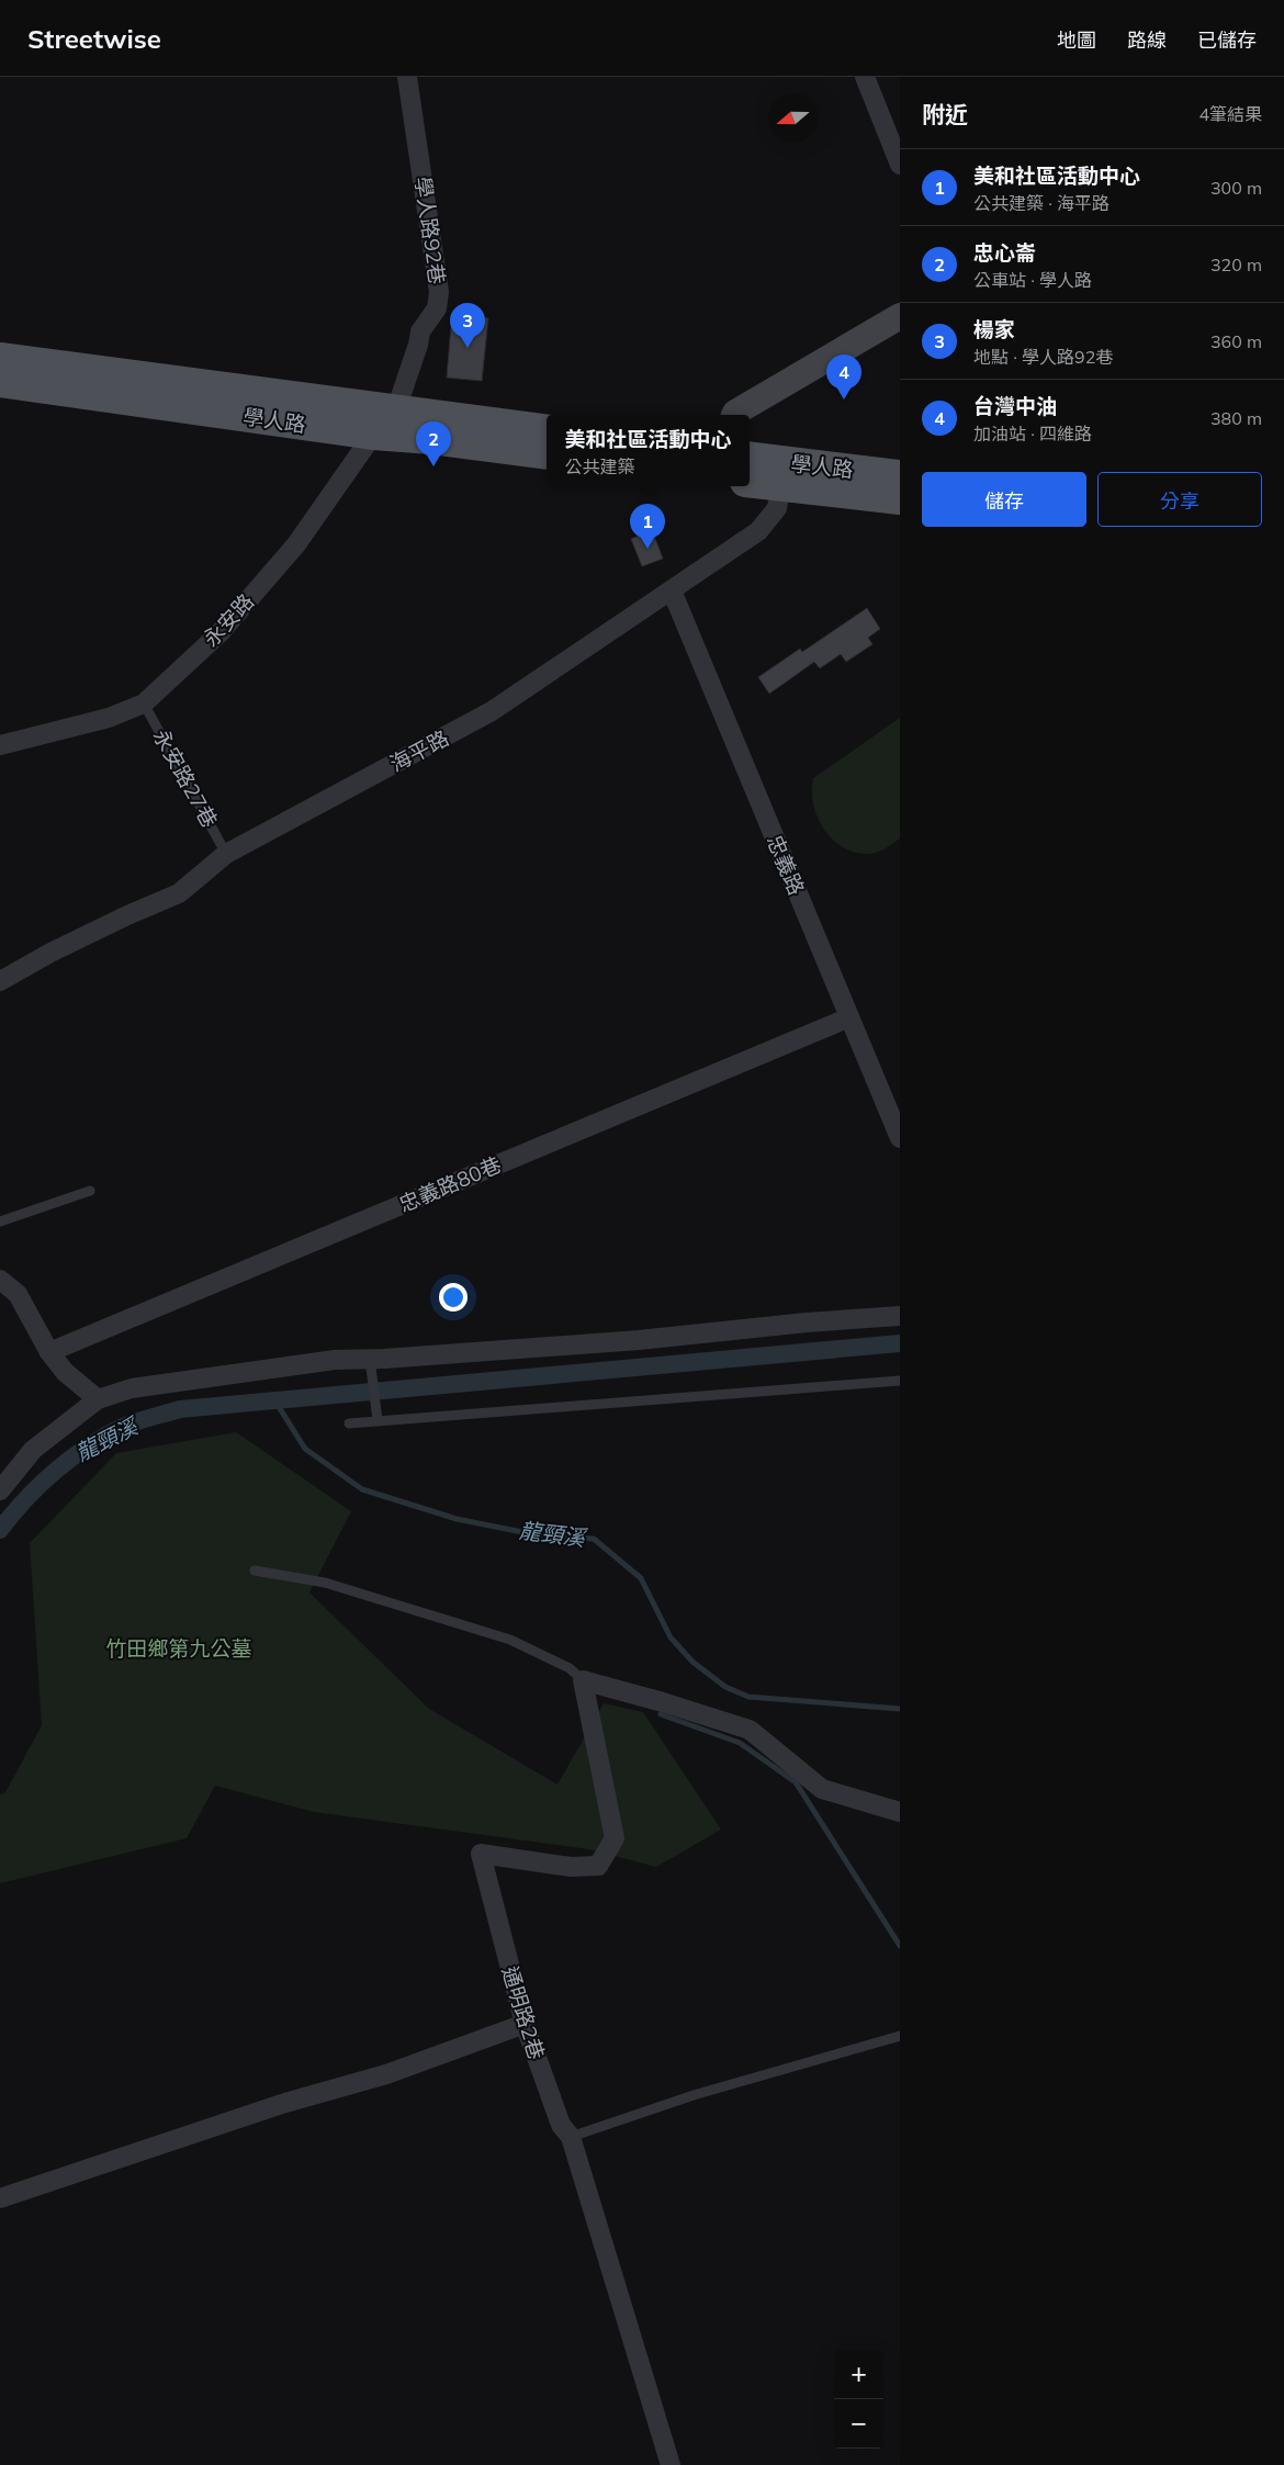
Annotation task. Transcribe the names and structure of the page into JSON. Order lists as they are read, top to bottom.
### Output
{
  "streets": {
    "main road": ["學人路"],
    "street": [
      "學人路92巷",
      "永安路",
      "海平路",
      "忠義路",
      "忠義路80巷",
      "通明路2巷"
    ],
    "lane": ["永安路27巷"]
  },
  "crossings": [
    ["學人路92巷", "學人路"],
    ["學人路92巷", "永安路"],
    ["學人路", "永安路"],
    ["學人路", "海平路"],
    ["永安路", "永安路27巷"],
    ["海平路", "永安路27巷"],
    ["海平路", "忠義路"],
    ["忠義路", "忠義路80巷"]
  ],
  "water": ["龍頸溪"],
  "parks": ["竹田鄉第九公墓"],
  "north": "left",
  "page": {
    "header": "Streetwise",
    "nav": ["地圖", "路線", "已儲存"],
    "heading": ["附近", "4筆結果"],
    "list": [
      {
        "mark": "1",
        "name": "美和社區活動中心",
        "note": "公共建築 · 海平路",
        "value": "300 m"
      },
      {
        "mark": "2",
        "name": "忠心崙",
        "note": "公車站 · 學人路",
        "value": "320 m"
      },
      {
        "mark": "3",
        "name": "楊家",
        "note": "地點 · 學人路92巷",
        "value": "360 m"
      },
      {
        "mark": "4",
        "name": "台灣中油",
        "note": "加油站 · 四維路",
        "value": "380 m"
      }
    ],
    "pins": [
      "3",
      "4",
      "2",
      "1"
    ],
    "popup": ["美和社區活動中心", "公共建築"],
    "buttons": ["儲存", "分享"],
    "map_buttons": ["+", "−"]
  }
}
